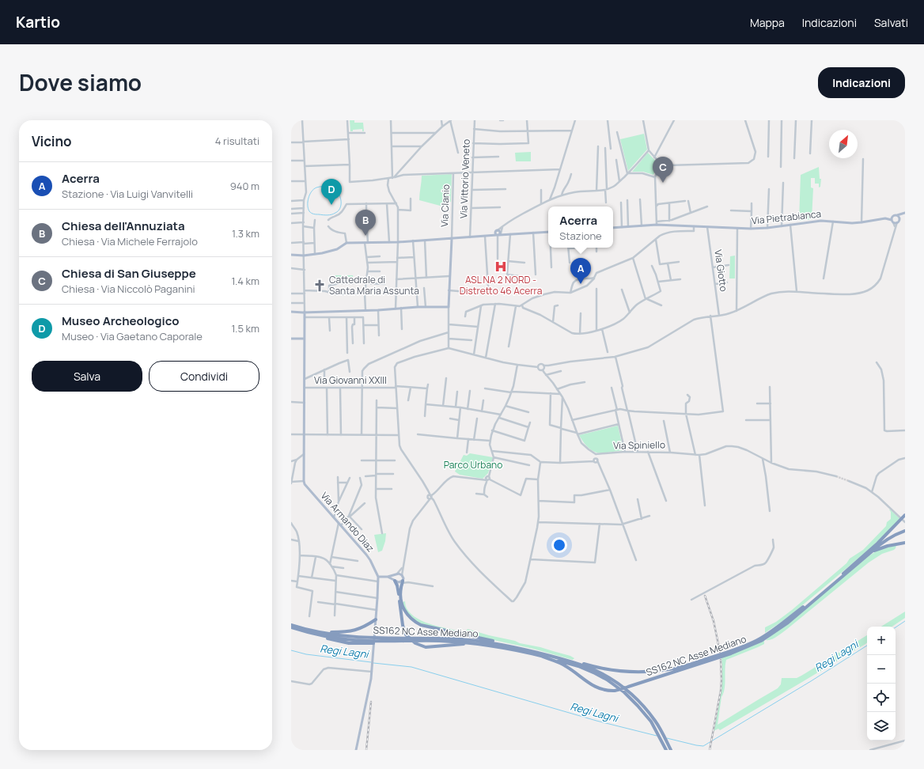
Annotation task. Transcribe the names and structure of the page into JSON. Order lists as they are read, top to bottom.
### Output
{
  "streets": {
    "highway": ["SS162 NC Asse Mediano"],
    "main road": ["Via Pietrabianca", "Via Armando Diaz"],
    "street": [
      "Via Vittorio Veneto",
      "Via Clanio",
      "Via Giotto",
      "Via Giovanni XXIII",
      "Via Spiniello"
    ]
  },
  "crossings": [
    ["Via Pietrabianca", "Via Giotto"]
  ],
  "water": ["Regi Lagni"],
  "parks": ["Parco Urbano"],
  "places": {
    "hospital": ["ASL NA 2 NORD - Distretto 46 Acerra"],
    "church": ["Cattedrale di Santa Maria Assunta"]
  },
  "north": "top right",
  "page": {
    "header": "Kartio",
    "nav": ["Mappa", "Indicazioni", "Salvati"],
    "title": "Dove siamo",
    "buttons": [
      "Indicazioni",
      ["Salva", "Condividi"]
    ],
    "heading": ["Vicino", "4 risultati"],
    "pins": [
      "C",
      "D",
      "B",
      "A"
    ],
    "list": [
      {
        "mark": "A",
        "name": "Acerra",
        "note": "Stazione · Via Luigi Vanvitelli",
        "value": "940 m"
      },
      {
        "mark": "B",
        "name": "Chiesa dell'Annuziata",
        "note": "Chiesa · Via Michele Ferrajolo",
        "value": "1.3 km"
      },
      {
        "mark": "C",
        "name": "Chiesa di San Giuseppe",
        "note": "Chiesa · Via Niccolò Paganini",
        "value": "1.4 km"
      },
      {
        "mark": "D",
        "name": "Museo Archeologico",
        "note": "Museo · Via Gaetano Caporale",
        "value": "1.5 km"
      }
    ],
    "popup": ["Acerra", "Stazione"],
    "map_buttons": ["+", "−"]
  }
}
